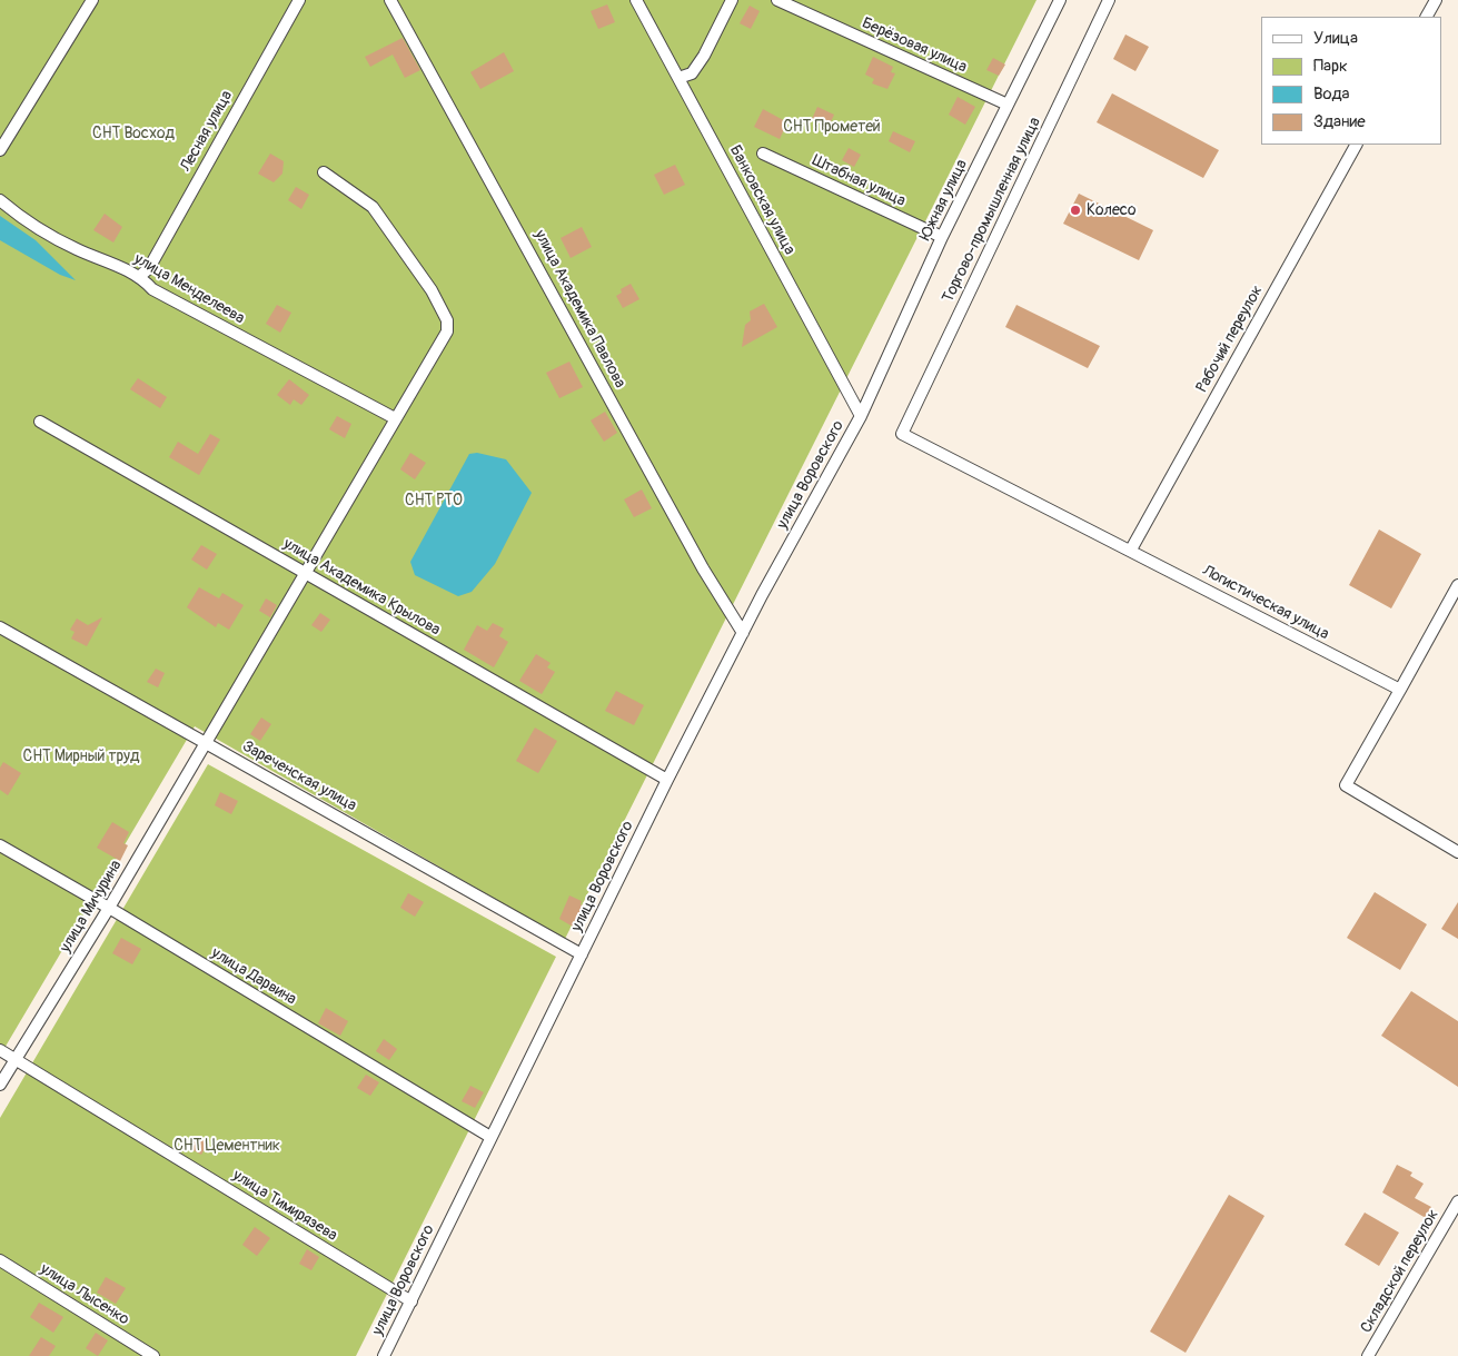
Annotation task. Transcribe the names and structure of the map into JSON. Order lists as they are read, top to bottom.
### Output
{
  "streets": {
    "street": [
      "Берёзовая улица",
      "Лесная улица",
      "Штабная улица",
      "Банковская улица",
      "Южная улица",
      "Торгово-промышленная улица",
      "улица Менделеева",
      "улица Академика Павлова",
      "Рабочий переулок",
      "улица Воровского",
      "улица Академика Крылова",
      "Логистическая улица",
      "Зареченская улица",
      "улица Мичурина",
      "улица Дарвина",
      "улица Тимирязева",
      "Складской переулок",
      "улица Лысенко"
    ]
  },
  "crossings": [
    ["Берёзовая улица", "Южная улица"],
    ["Лесная улица", "улица Менделеева"],
    ["Штабная улица", "Южная улица"],
    ["Банковская улица", "Южная улица"],
    ["Банковская улица", "улица Воровского"],
    ["Южная улица", "улица Воровского"],
    ["Торгово-промышленная улица", "Логистическая улица"],
    ["улица Менделеева", "улица Мичурина"],
    ["улица Академика Павлова", "улица Воровского"],
    ["Рабочий переулок", "Логистическая улица"],
    ["улица Воровского", "улица Академика Крылова"],
    ["улица Воровского", "Зареченская улица"],
    ["улица Воровского", "улица Дарвина"],
    ["улица Воровского", "улица Тимирязева"],
    ["улица Академика Крылова", "улица Мичурина"],
    ["Зареченская улица", "улица Мичурина"],
    ["улица Мичурина", "улица Дарвина"],
    ["улица Мичурина", "улица Тимирязева"]
  ],
  "parks": [
    "СНТ Прометей",
    "СНТ Восход",
    "СНТ РТО",
    "СНТ Мирный труд",
    "СНТ Цементник"
  ],
  "places": ["Колесо"],
  "legend": [
    "Улица",
    "Парк",
    "Вода",
    "Здание"
  ]
}
